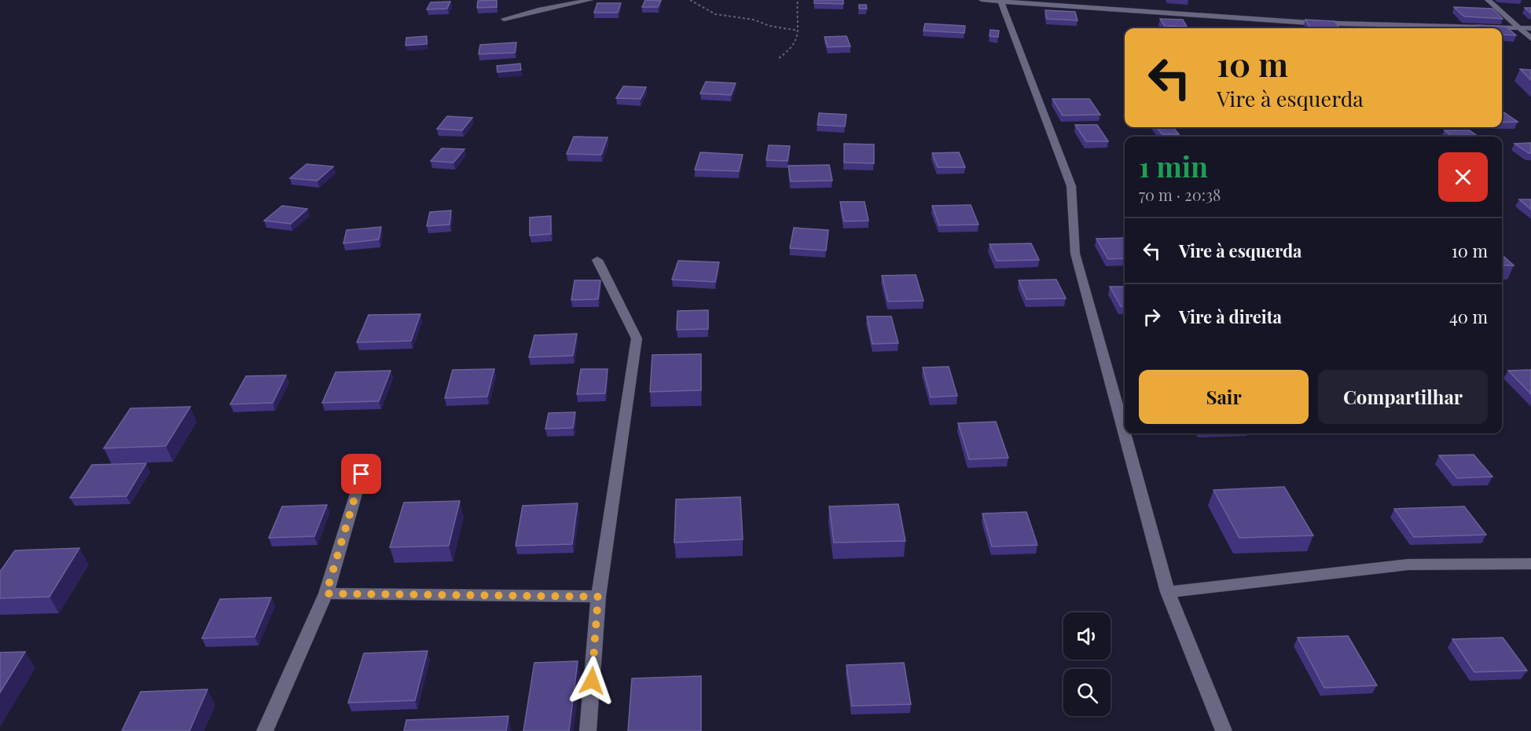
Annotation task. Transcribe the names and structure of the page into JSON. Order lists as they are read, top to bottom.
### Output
{
  "page": {
    "turn": ["10 m", "Vire à esquerda"],
    "heading": ["1 min", "70 m · 20:38"],
    "list": [
      {
        "name": "Vire à esquerda",
        "value": "10 m"
      },
      {
        "name": "Vire à direita",
        "value": "40 m"
      }
    ],
    "buttons": ["Sair", "Compartilhar"]
  }
}
